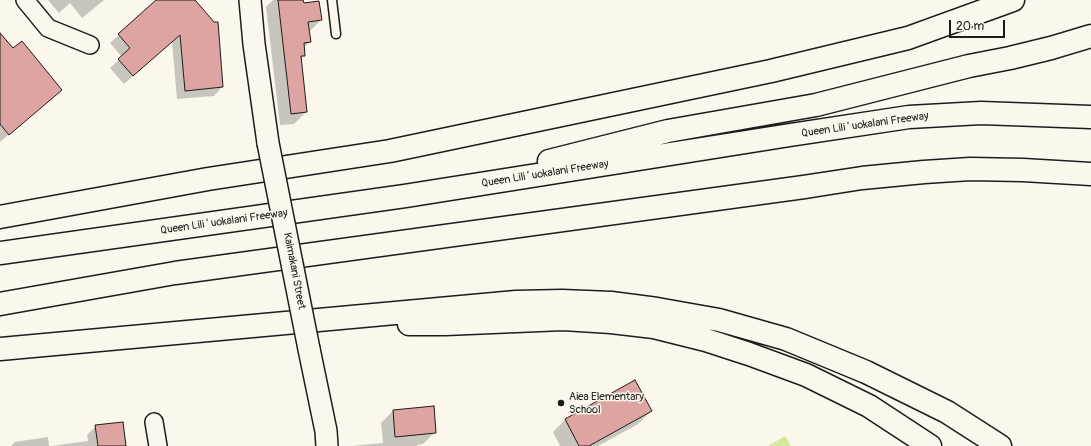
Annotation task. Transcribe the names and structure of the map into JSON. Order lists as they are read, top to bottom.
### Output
{
  "streets": {
    "highway": ["Queen Liliʻuokalani Freeway"],
    "street": ["Kaimakani Street"]
  },
  "places": ["Aiea Elementary School"],
  "scale_bar": "20 m"
}
